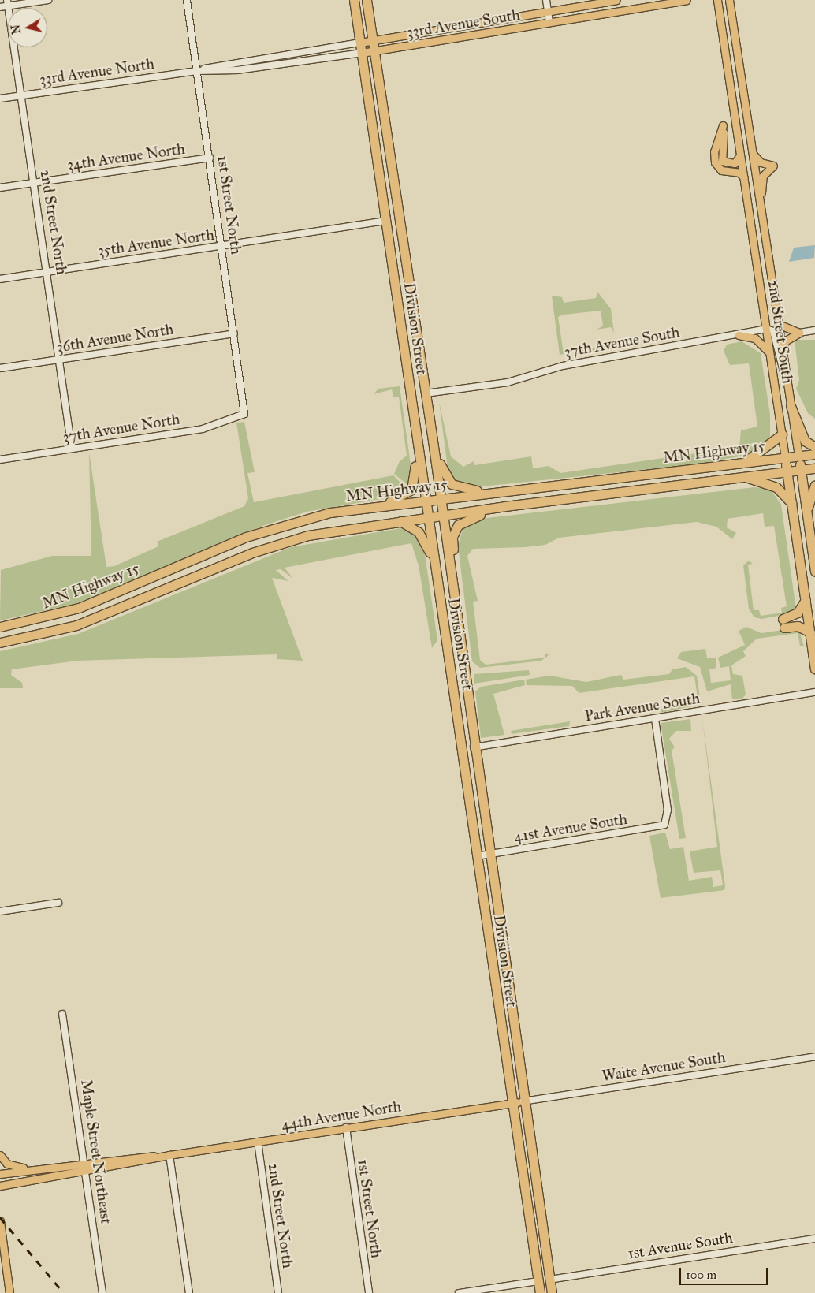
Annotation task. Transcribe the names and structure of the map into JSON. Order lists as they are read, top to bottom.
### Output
{
  "streets": {
    "highway": ["Division Street", "2nd Street South", "MN Highway 15"],
    "main road": ["33rd Avenue South", "44th Avenue North"],
    "street": [
      "33rd Avenue North",
      "34th Avenue North",
      "1st Street North",
      "2nd Street North",
      "35th Avenue North",
      "36th Avenue North",
      "37th Avenue South",
      "37th Avenue North",
      "Park Avenue South",
      "41st Avenue South",
      "Waite Avenue South",
      "Maple Street Northeast",
      "1st Avenue South"
    ]
  },
  "crossings": [
    ["33rd Avenue South", "33rd Avenue North"],
    ["33rd Avenue South", "Division Street"],
    ["33rd Avenue North", "1st Street North"],
    ["33rd Avenue North", "2nd Street North"],
    ["33rd Avenue North", "Division Street"],
    ["34th Avenue North", "1st Street North"],
    ["34th Avenue North", "2nd Street North"],
    ["1st Street North", "35th Avenue North"],
    ["1st Street North", "36th Avenue North"],
    ["1st Street North", "37th Avenue North"],
    ["1st Street North", "44th Avenue North"],
    ["2nd Street North", "35th Avenue North"],
    ["2nd Street North", "36th Avenue North"],
    ["2nd Street North", "37th Avenue North"],
    ["2nd Street North", "44th Avenue North"],
    ["35th Avenue North", "Division Street"],
    ["Division Street", "37th Avenue South"],
    ["Division Street", "MN Highway 15"],
    ["Division Street", "Park Avenue South"],
    ["Division Street", "41st Avenue South"],
    ["Division Street", "Waite Avenue South"],
    ["Division Street", "44th Avenue North"],
    ["Division Street", "1st Avenue South"],
    ["2nd Street South", "37th Avenue South"],
    ["2nd Street South", "MN Highway 15"],
    ["Park Avenue South", "41st Avenue South"],
    ["Waite Avenue South", "44th Avenue North"],
    ["44th Avenue North", "Maple Street Northeast"]
  ],
  "scale_bar": "100 m",
  "north": "left"
}
